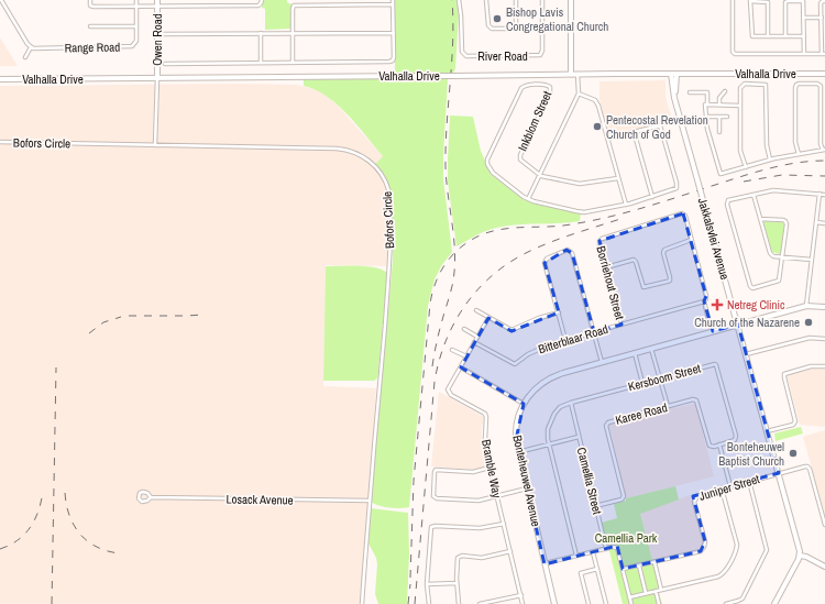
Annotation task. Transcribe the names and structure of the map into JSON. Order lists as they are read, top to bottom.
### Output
{
  "streets": {
    "street": [
      "Owen Road",
      "Range Road",
      "River Road",
      "Valhalla Drive",
      "Inkblom Street",
      "Bofors Circle",
      "Jakkalsvlei Avenue",
      "Borriehout Street",
      "Bitterblaar Road",
      "Kersboom Street",
      "Karee Road",
      "Bramble Way",
      "Bonteheuwel Avenue",
      "Camellia Street",
      "Juniper Street",
      "Losack Avenue"
    ]
  },
  "crossings": [
    ["Owen Road", "Valhalla Drive"],
    ["Valhalla Drive", "Jakkalsvlei Avenue"],
    ["Bofors Circle", "Losack Avenue"],
    ["Jakkalsvlei Avenue", "Bonteheuwel Avenue"],
    ["Jakkalsvlei Avenue", "Juniper Street"],
    ["Borriehout Street", "Bitterblaar Road"],
    ["Borriehout Street", "Bonteheuwel Avenue"],
    ["Bitterblaar Road", "Bramble Way"],
    ["Kersboom Street", "Karee Road"],
    ["Kersboom Street", "Camellia Street"],
    ["Karee Road", "Camellia Street"]
  ],
  "parks": ["Camellia Park"],
  "places": {
    "other": [
      "Bishop Lavis Congregational Church",
      "Pentecostal Revelation Church of God",
      "Church of the Nazarene",
      "Bonteheuwel Baptist Church"
    ],
    "health": ["Netreg Clinic"]
  }
}
